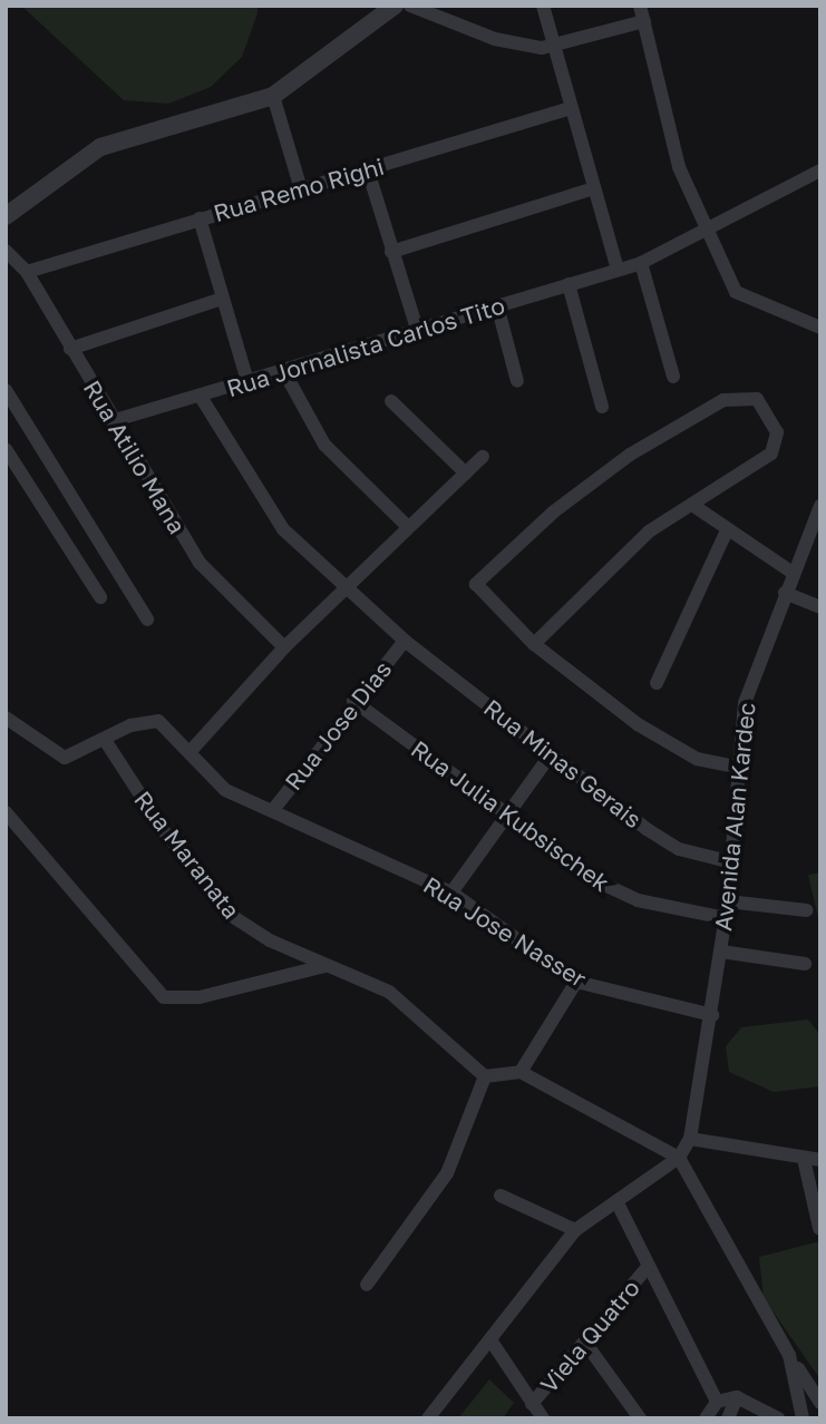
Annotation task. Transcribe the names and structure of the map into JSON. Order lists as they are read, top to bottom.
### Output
{
  "streets": {
    "street": [
      "Rua Remo Righi",
      "Rua Jornalista Carlos Tito",
      "Rua Atilio Mana",
      "Rua Jose Dias",
      "Rua Minas Gerais",
      "Rua Julia Kubsischek",
      "Avenida Alan Kardec",
      "Rua Maranata",
      "Rua Jose Nasser",
      "Viela Quatro"
    ]
  },
  "crossings": [
    ["Rua Remo Righi", "Rua Atilio Mana"],
    ["Rua Jornalista Carlos Tito", "Rua Atilio Mana"],
    ["Rua Jornalista Carlos Tito", "Rua Minas Gerais"],
    ["Rua Jose Dias", "Rua Minas Gerais"],
    ["Rua Jose Dias", "Rua Julia Kubsischek"],
    ["Rua Jose Dias", "Rua Jose Nasser"],
    ["Rua Minas Gerais", "Avenida Alan Kardec"],
    ["Rua Julia Kubsischek", "Avenida Alan Kardec"],
    ["Avenida Alan Kardec", "Rua Jose Nasser"],
    ["Rua Maranata", "Rua Jose Nasser"]
  ]
}
